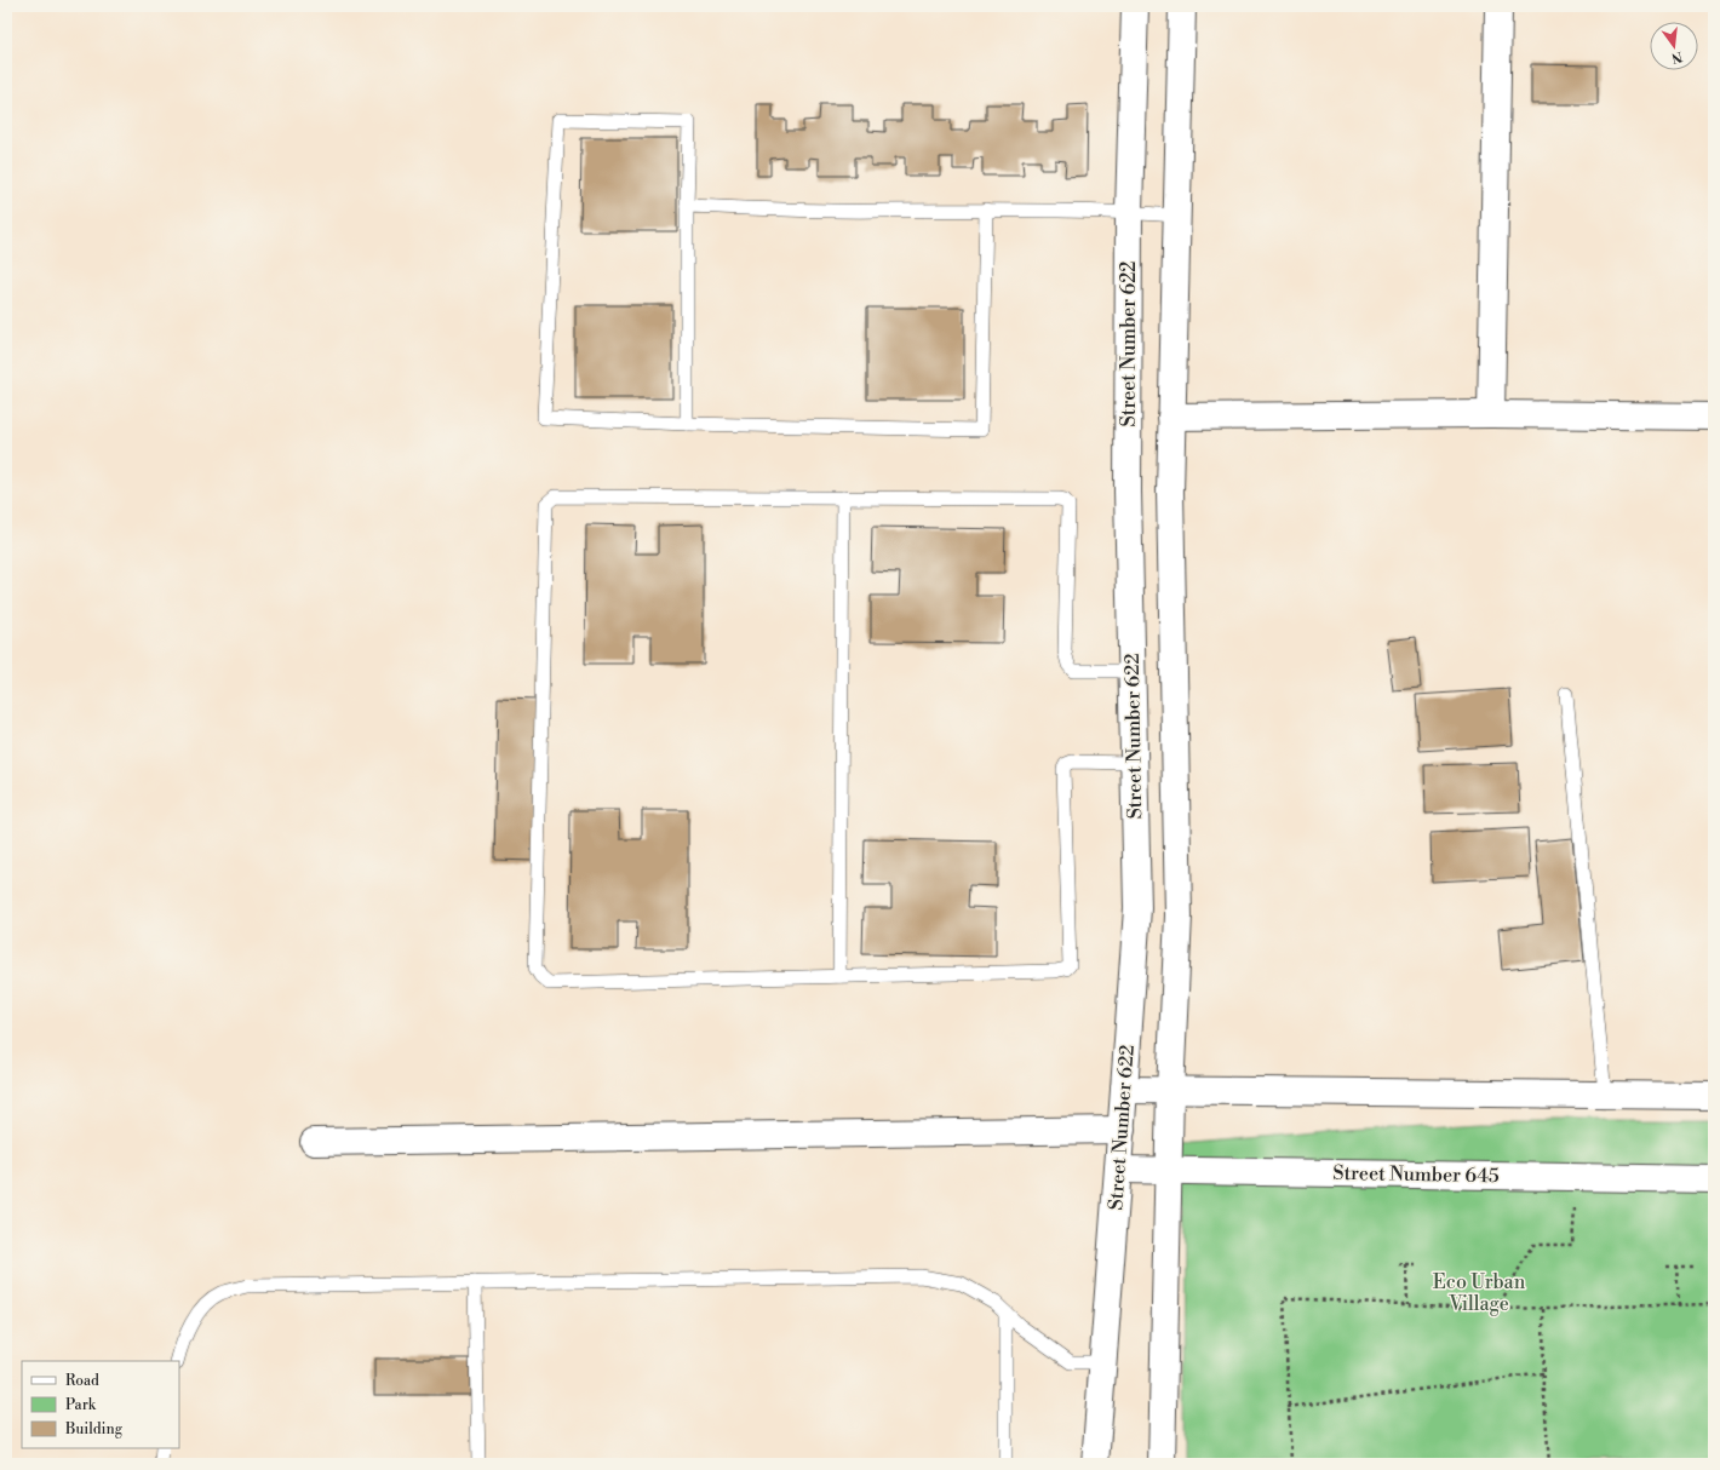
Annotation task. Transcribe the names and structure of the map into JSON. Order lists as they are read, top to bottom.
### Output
{
  "streets": {
    "street": ["Street Number 622", "Street Number 645"]
  },
  "crossings": [
    ["Street Number 622", "Street Number 645"]
  ],
  "parks": ["Eco Urban Village"],
  "legend": ["Road", "Park", "Building"],
  "north": "bottom"
}
